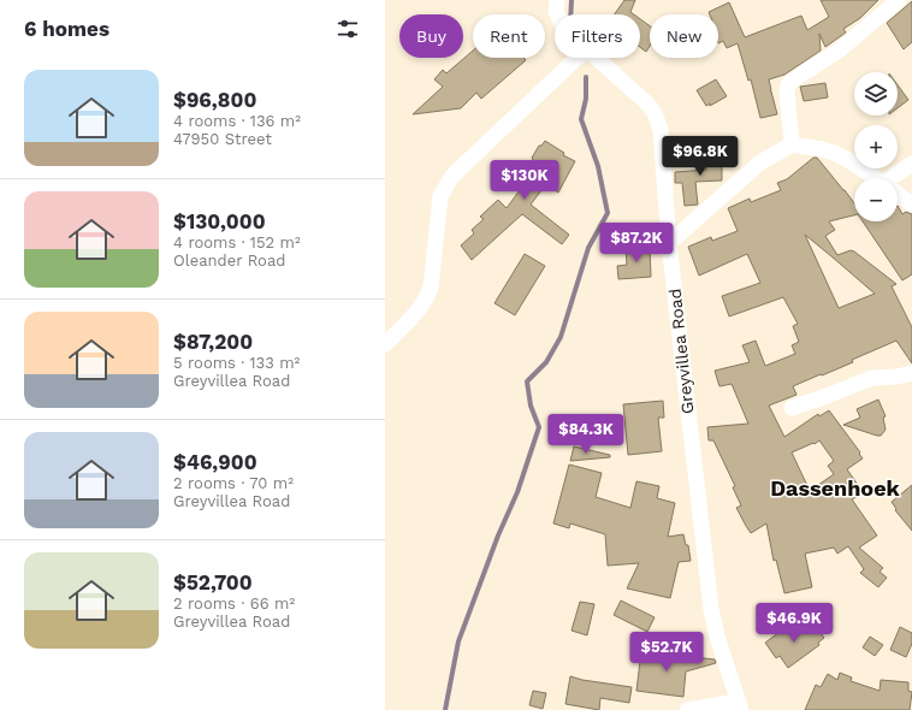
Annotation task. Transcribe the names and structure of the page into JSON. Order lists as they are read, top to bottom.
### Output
{
  "streets": {
    "street": ["Greyvillea Road"]
  },
  "districts": ["Dassenhoek"],
  "page": {
    "heading": "6 homes",
    "chip": [
      "Buy",
      "Rent",
      "Filters",
      "New"
    ],
    "list": [
      {
        "name": "$96,800",
        "note": "4 rooms · 136 m² · 47950 Street"
      },
      {
        "name": "$130,000",
        "note": "4 rooms · 152 m² · Oleander Road"
      },
      {
        "name": "$87,200",
        "note": "5 rooms · 133 m² · Greyvillea Road"
      },
      {
        "name": "$46,900",
        "note": "2 rooms · 70 m² · Greyvillea Road"
      },
      {
        "name": "$52,700",
        "note": "2 rooms · 66 m² · Greyvillea Road"
      }
    ],
    "map_buttons": ["+", "−"],
    "price": [
      "$96.8K",
      "$130K",
      "$87.2K",
      "$84.3K",
      "$46.9K",
      "$52.7K"
    ]
  }
}
